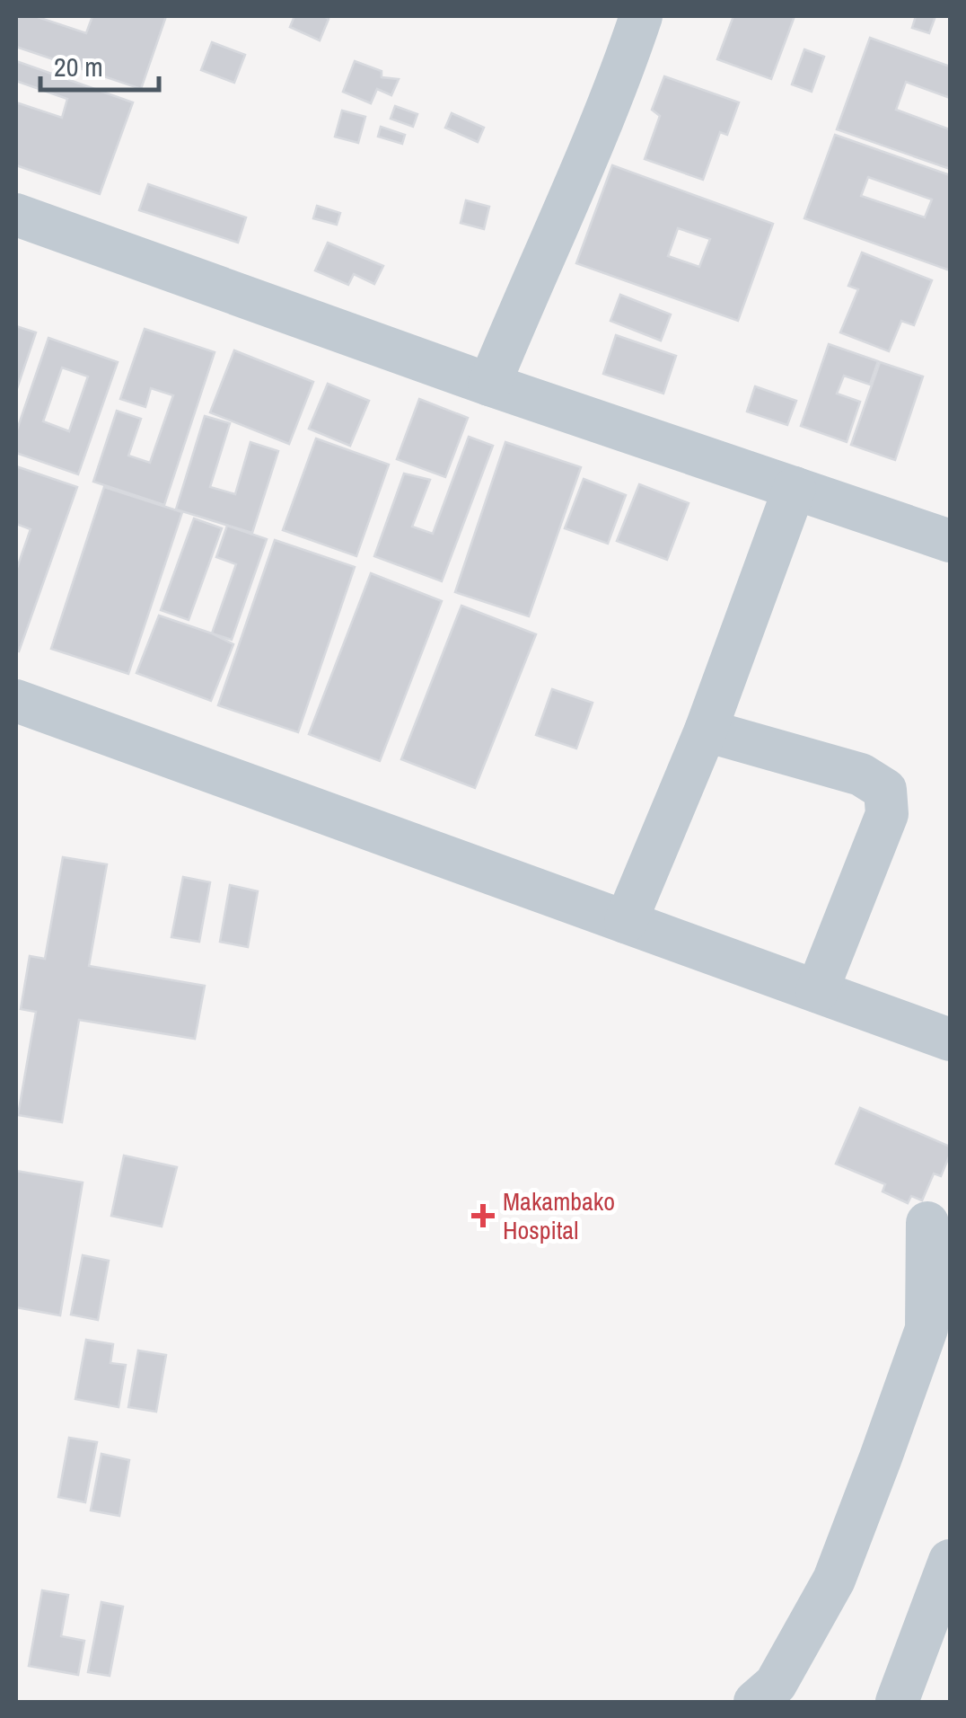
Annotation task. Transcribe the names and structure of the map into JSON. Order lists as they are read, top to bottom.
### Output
{
  "places": {
    "health": ["Makambako Hospital"]
  },
  "scale_bar": "20 m"
}
